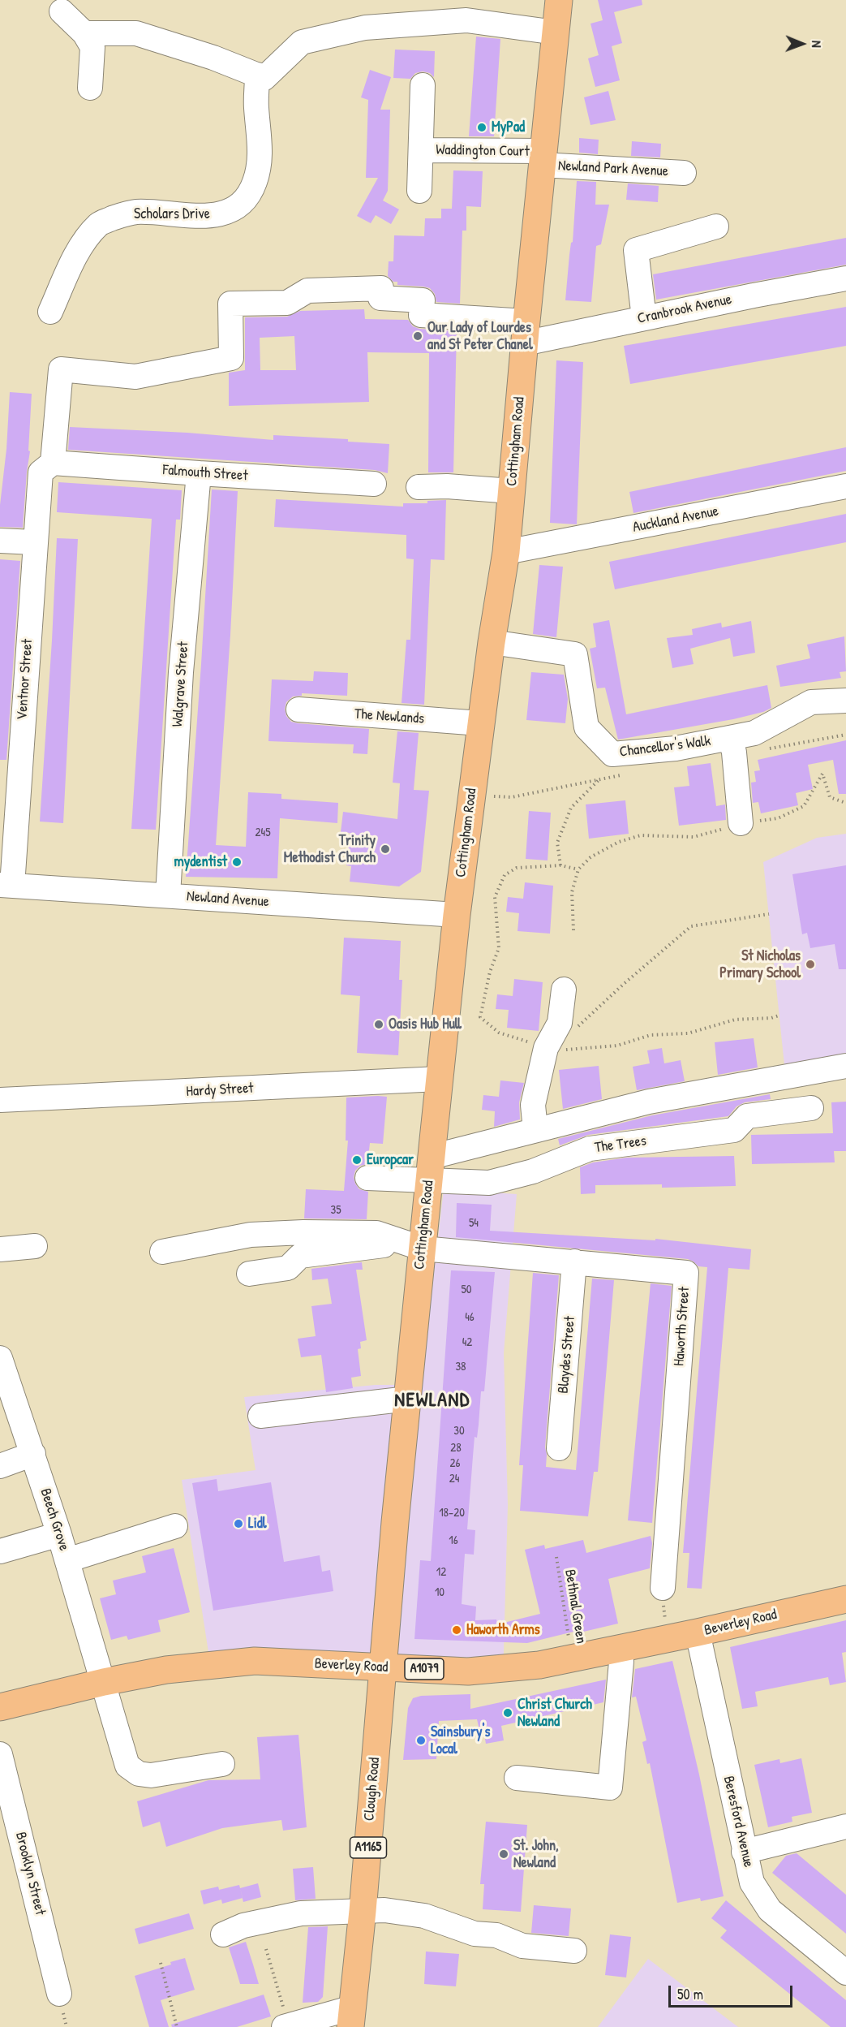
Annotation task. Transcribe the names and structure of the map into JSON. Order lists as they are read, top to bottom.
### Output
{
  "streets": {
    "main road": [
      "Cottingham Road",
      "Beverley Road",
      "A1079",
      "Clough Road",
      "A1165"
    ],
    "street": [
      "Waddington Court",
      "Newland Park Avenue",
      "Scholars Drive",
      "Cranbrook Avenue",
      "Falmouth Street",
      "Auckland Avenue",
      "Ventnor Street",
      "Walgrave Street",
      "The Newlands",
      "Chancellor's Walk",
      "Newland Avenue",
      "Hardy Street",
      "The Trees",
      "Haworth Street",
      "Blaydes Street",
      "Beech Grove",
      "Beresford Avenue",
      "Brooklyn Street"
    ],
    "path": ["Bethnal Green"]
  },
  "crossings": [
    ["Waddington Court", "Newland Park Avenue"],
    ["Waddington Court", "Cottingham Road"],
    ["Newland Park Avenue", "Cottingham Road"],
    ["Cranbrook Avenue", "Cottingham Road"],
    ["Cranbrook Avenue", "Falmouth Street"],
    ["Cranbrook Avenue", "Ventnor Street"],
    ["Cottingham Road", "Auckland Avenue"],
    ["Cottingham Road", "The Newlands"],
    ["Cottingham Road", "Chancellor's Walk"],
    ["Cottingham Road", "Newland Avenue"],
    ["Cottingham Road", "Hardy Street"],
    ["Cottingham Road", "The Trees"],
    ["Cottingham Road", "Haworth Street"],
    ["Cottingham Road", "Beverley Road"],
    ["Cottingham Road", "Clough Road"],
    ["Falmouth Street", "Ventnor Street"],
    ["Falmouth Street", "Walgrave Street"],
    ["Ventnor Street", "Newland Avenue"],
    ["Walgrave Street", "Newland Avenue"],
    ["Haworth Street", "Blaydes Street"],
    ["Beech Grove", "Beverley Road"],
    ["Bethnal Green", "Beverley Road"],
    ["Beverley Road", "Clough Road"],
    ["Beverley Road", "Beresford Avenue"]
  ],
  "districts": ["NEWLAND"],
  "places": [
    "MyPad",
    "Our Lady of Lourdes and St Peter Chanel",
    "Trinity Methodist Church",
    "mydentist",
    "St Nicholas Primary School",
    "Oasis Hub Hull",
    "Europcar",
    "Lidl",
    "Haworth Arms",
    "Christ Church Newland",
    "Sainsbury's Local",
    "St. John, Newland"
  ],
  "house_numbers": [
    "245",
    "35",
    "54",
    "50",
    "46",
    "42",
    "38",
    "30",
    "28",
    "26",
    "24",
    "18-20",
    "16",
    "12",
    "10"
  ],
  "scale_bar": "50 m",
  "north": "right"
}
